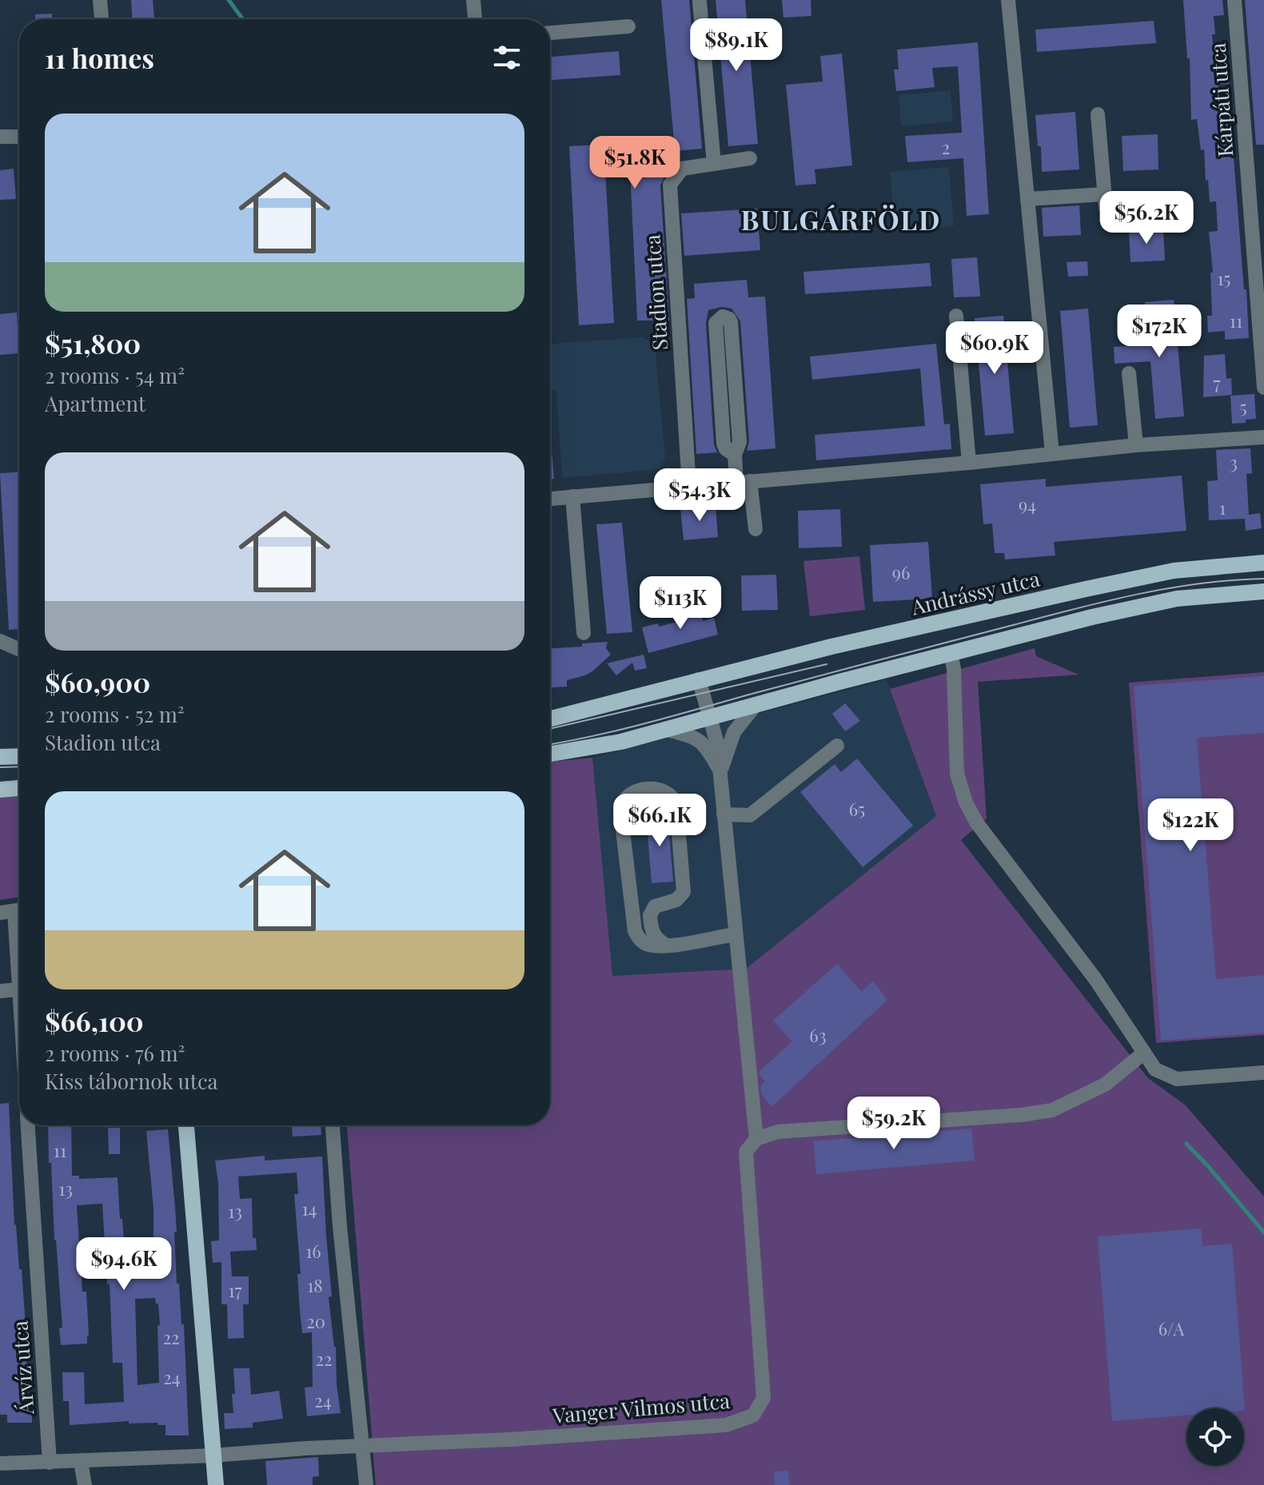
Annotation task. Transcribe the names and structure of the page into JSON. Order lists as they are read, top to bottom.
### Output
{
  "streets": {
    "main road": ["Andrássy utca"],
    "street": [
      "Kárpáti utca",
      "Stadion utca",
      "Árvíz utca",
      "Vanger Vilmos utca"
    ]
  },
  "crossings": [
    ["Andrássy utca", "Vanger Vilmos utca"],
    ["Árvíz utca", "Vanger Vilmos utca"]
  ],
  "districts": ["BULGÁRFÖLD"],
  "house_numbers": [
    "2",
    "15",
    "11",
    "7",
    "5",
    "3",
    "94",
    "1",
    "96",
    "65",
    "63",
    "11",
    "13",
    "14",
    "13",
    "16",
    "18",
    "17",
    "20",
    "6/A",
    "22",
    "22",
    "24",
    "24"
  ],
  "page": {
    "price": [
      "$89.1K",
      "$51.8K",
      "$56.2K",
      "$172K",
      "$60.9K",
      "$54.3K",
      "$113K",
      "$66.1K",
      "$122K",
      "$59.2K",
      "$94.6K"
    ],
    "heading": "11 homes",
    "list": [
      {
        "name": "$51,800",
        "note": "2 rooms · 54 m² · Apartment"
      },
      {
        "name": "$60,900",
        "note": "2 rooms · 52 m² · Stadion utca"
      },
      {
        "name": "$66,100",
        "note": "2 rooms · 76 m² · Kiss tábornok utca"
      }
    ]
  }
}
